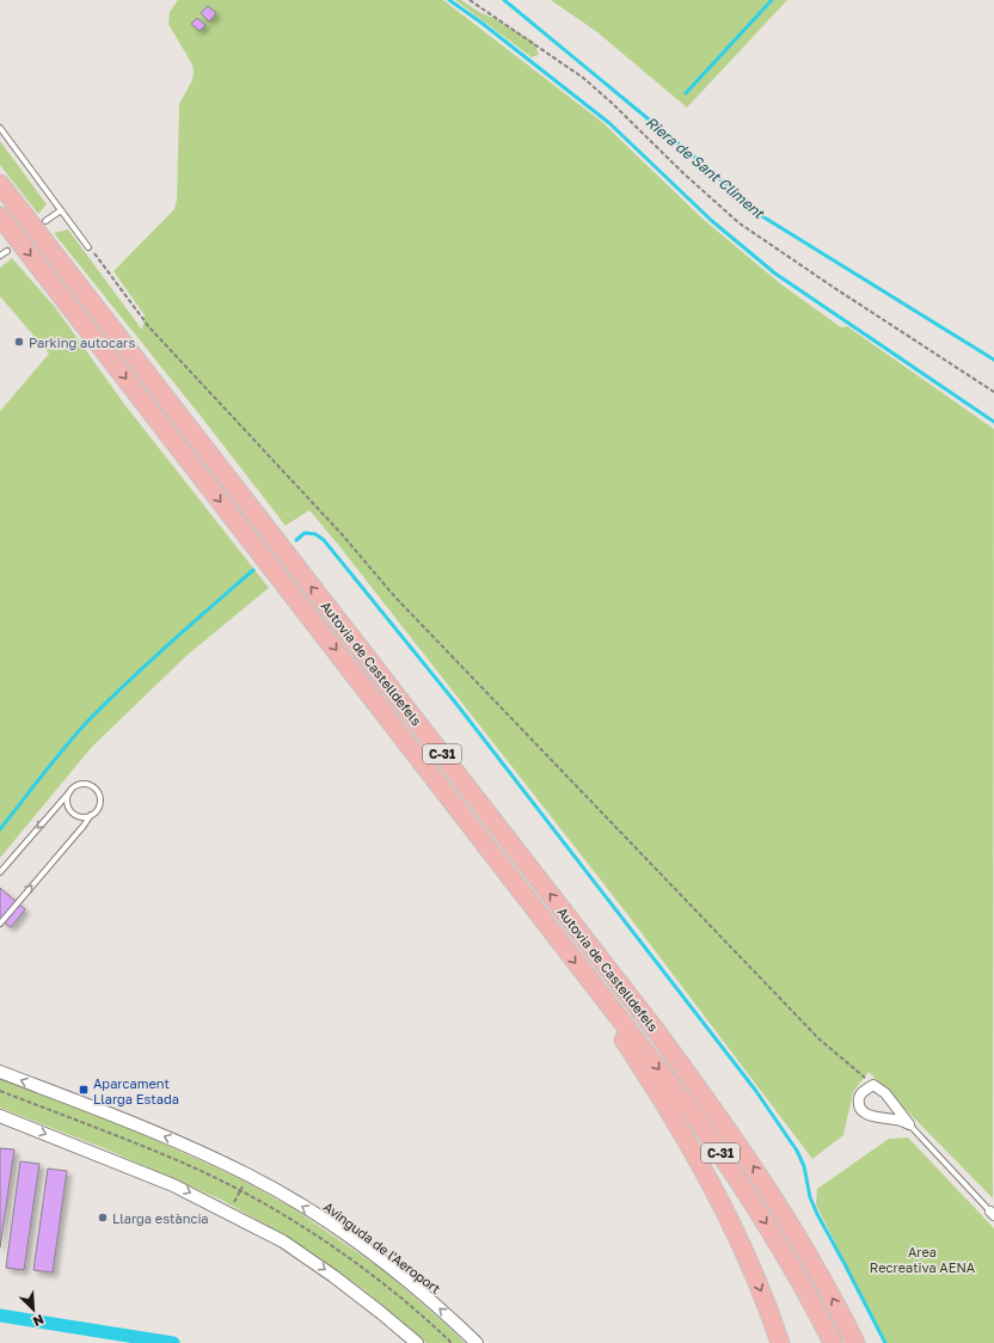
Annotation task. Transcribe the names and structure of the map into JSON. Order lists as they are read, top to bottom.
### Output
{
  "streets": {
    "highway": ["Autovia de Castelldefels", "C-31"],
    "street": ["Avinguda de l'Aeroport"]
  },
  "water": ["Riera de Sant Climent"],
  "parks": ["Area Recreativa AENA"],
  "places": {
    "other": ["Parking autocars", "Llarga estància"],
    "transit": ["Aparcament Llarga Estada"]
  },
  "north": "bottom right"
}
